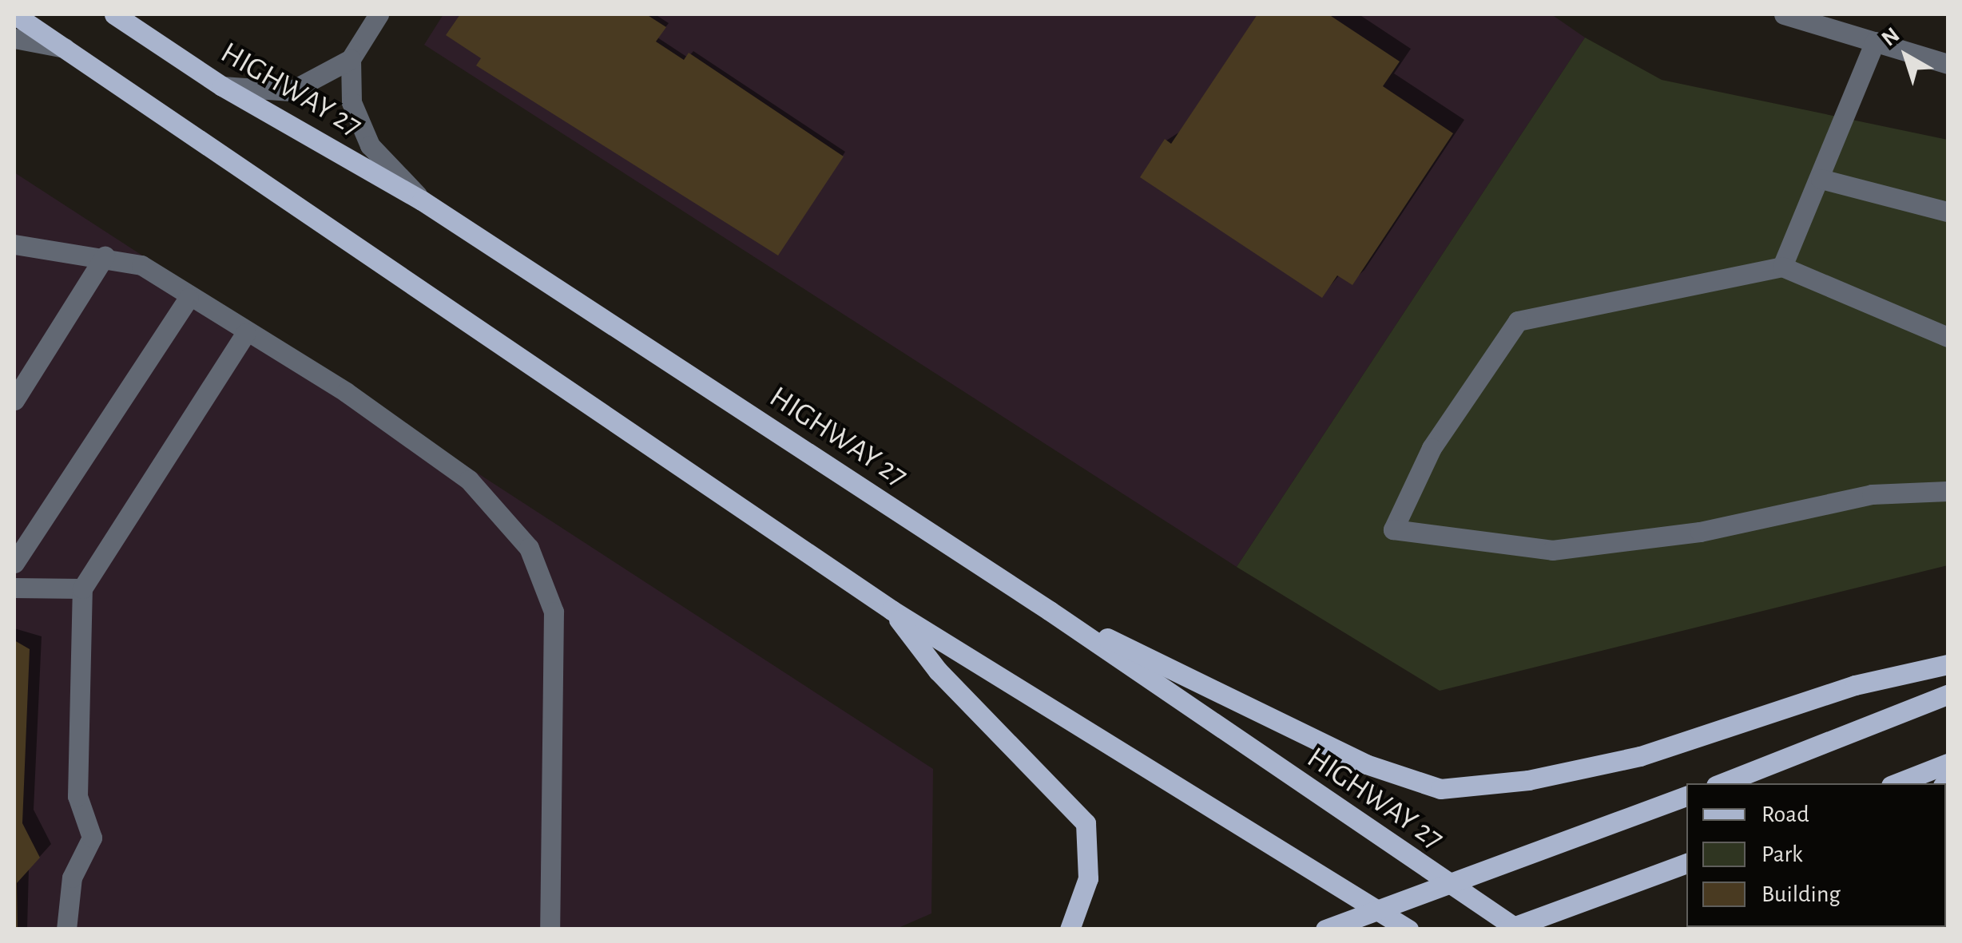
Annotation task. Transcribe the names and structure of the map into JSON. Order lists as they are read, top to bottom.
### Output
{
  "streets": {
    "main road": ["HIGHWAY 27"]
  },
  "legend": ["Road", "Park", "Building"],
  "north": "top left"
}
